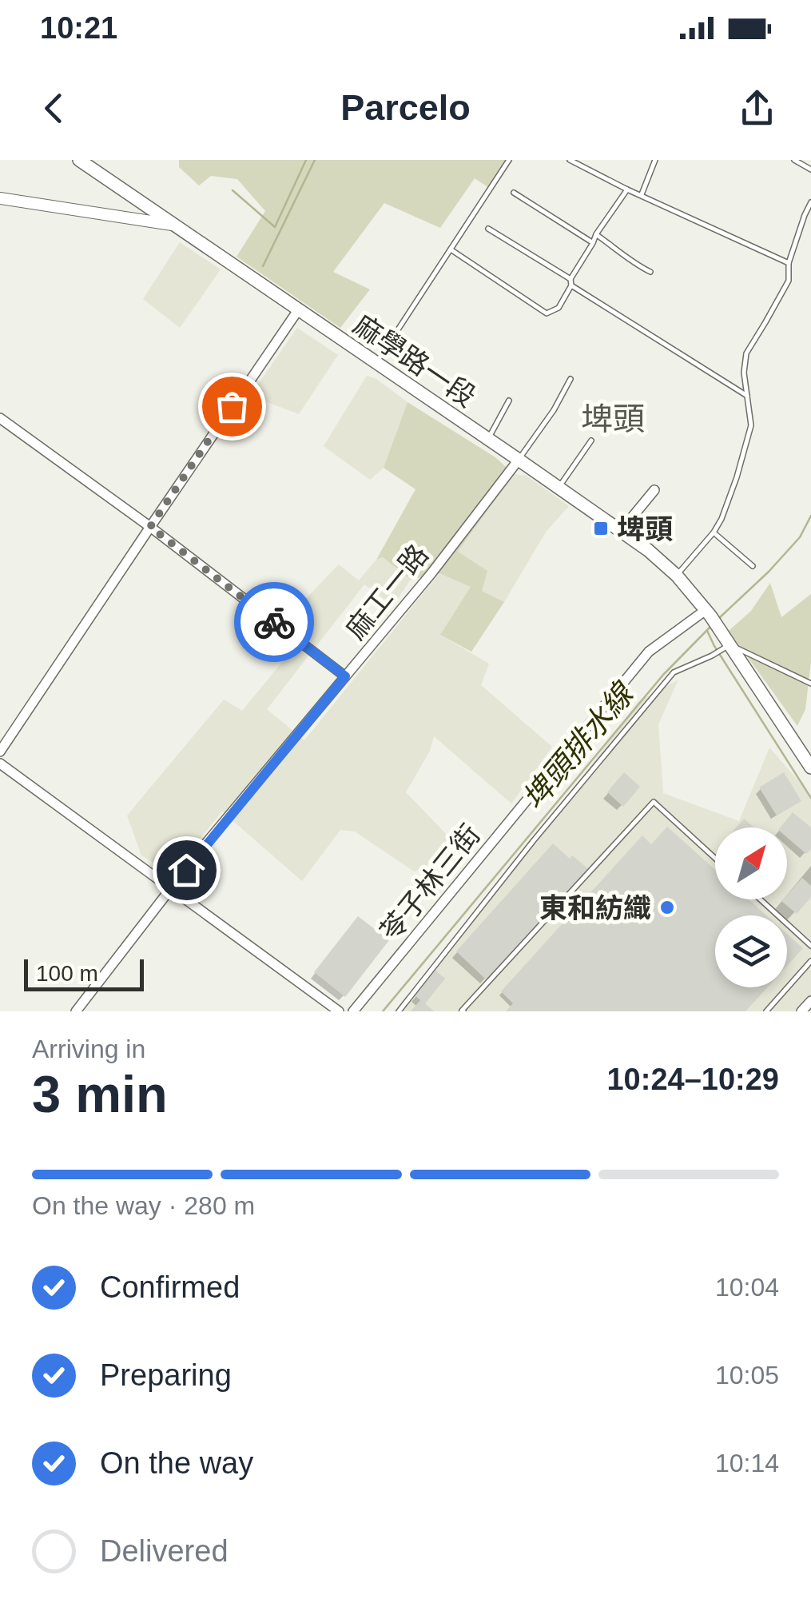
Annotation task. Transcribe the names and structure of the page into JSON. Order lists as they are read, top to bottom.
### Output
{
  "streets": {
    "main road": ["麻學路一段"],
    "street": ["麻工一路", "苓子林三街"]
  },
  "crossings": [
    ["麻學路一段", "麻工一路"],
    ["麻學路一段", "苓子林三街"]
  ],
  "districts": ["埤頭"],
  "water": ["埤頭排水線"],
  "places": {
    "transit": ["埤頭"],
    "other": ["東和紡織"]
  },
  "scale_bar": "100 m",
  "north": "top right",
  "page": {
    "status": "10:21",
    "header": "Parcelo",
    "scale": "100 m",
    "heading": ["3 min", "Arriving in", "10:24–10:29"],
    "bar": "On the way · 280 m",
    "list": [
      ["Confirmed", "10:04"],
      ["Preparing", "10:05"],
      ["On the way", "10:14"],
      "Delivered"
    ]
  }
}
